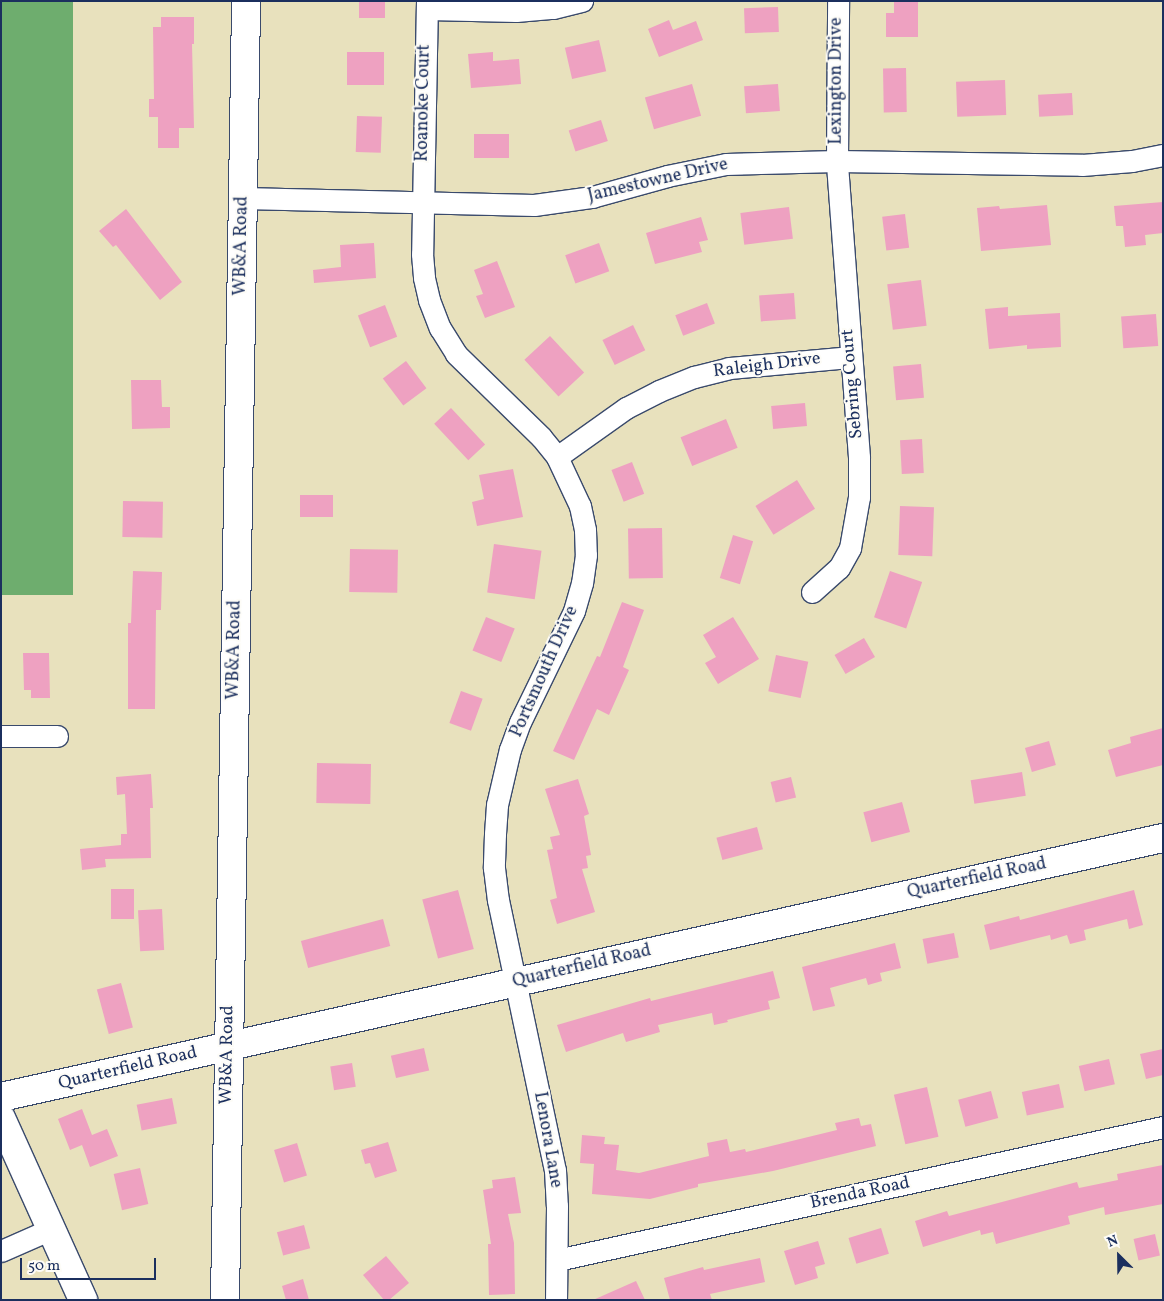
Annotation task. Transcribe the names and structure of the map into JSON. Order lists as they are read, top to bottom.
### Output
{
  "streets": {
    "street": [
      "Lexington Drive",
      "Roanoke Court",
      "Jamestowne Drive",
      "WB&A Road",
      "Raleigh Drive",
      "Sebring Court",
      "Portsmouth Drive",
      "Quarterfield Road",
      "Lenora Lane",
      "Brenda Road"
    ]
  },
  "crossings": [
    ["Lexington Drive", "Jamestowne Drive"],
    ["Lexington Drive", "Sebring Court"],
    ["Roanoke Court", "Jamestowne Drive"],
    ["Roanoke Court", "Portsmouth Drive"],
    ["Jamestowne Drive", "WB&A Road"],
    ["Jamestowne Drive", "Sebring Court"],
    ["Jamestowne Drive", "Portsmouth Drive"],
    ["WB&A Road", "Quarterfield Road"],
    ["Raleigh Drive", "Sebring Court"],
    ["Raleigh Drive", "Portsmouth Drive"],
    ["Portsmouth Drive", "Quarterfield Road"],
    ["Portsmouth Drive", "Lenora Lane"],
    ["Quarterfield Road", "Lenora Lane"],
    ["Lenora Lane", "Brenda Road"]
  ],
  "scale_bar": "50 m",
  "north": "top left"
}
